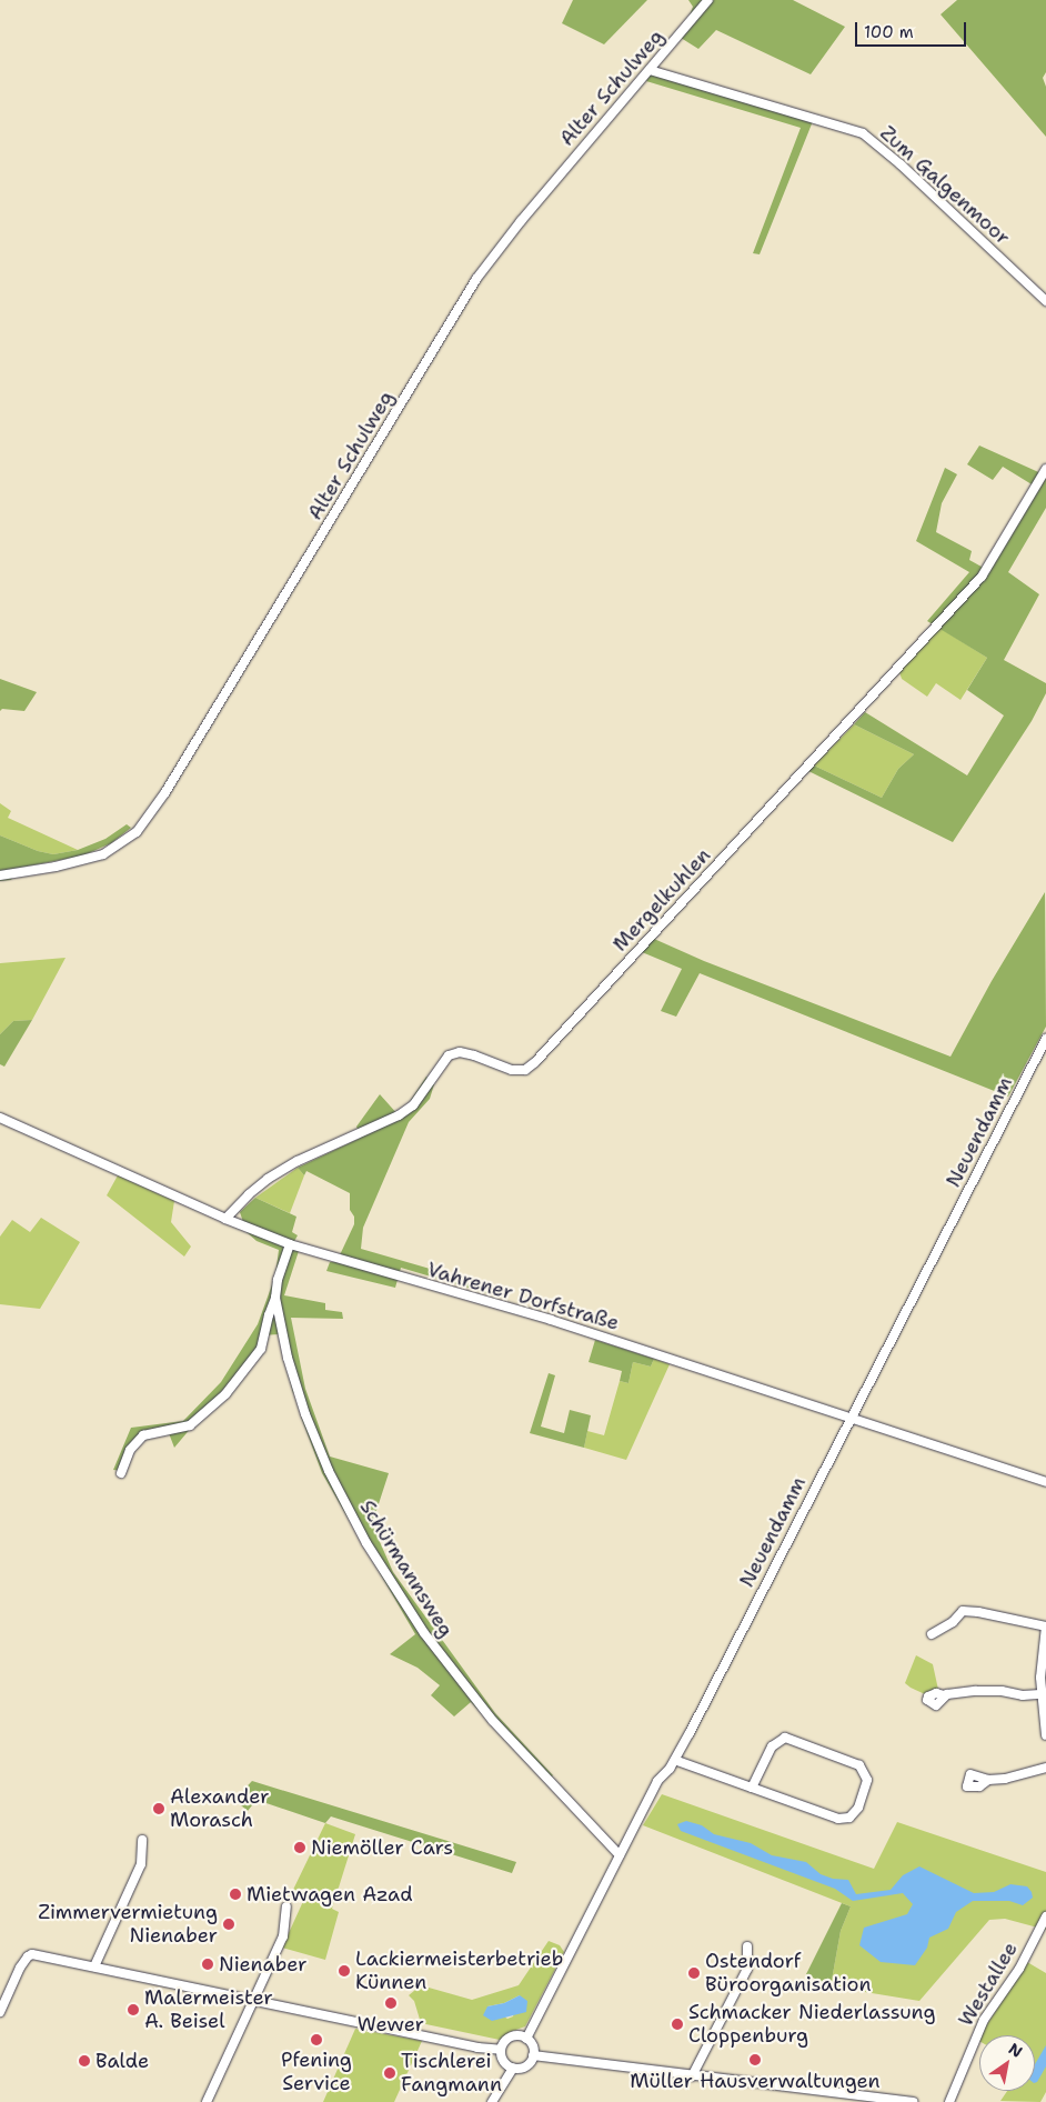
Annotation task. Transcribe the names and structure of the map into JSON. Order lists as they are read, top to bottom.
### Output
{
  "streets": {
    "street": [
      "Alter Schulweg",
      "Zum Galgenmoor",
      "Mergelkuhlen",
      "Neuendamm",
      "Vahrener Dorfstraße",
      "Schürmannsweg",
      "Westallee"
    ]
  },
  "crossings": [
    ["Alter Schulweg", "Zum Galgenmoor"],
    ["Mergelkuhlen", "Vahrener Dorfstraße"],
    ["Neuendamm", "Vahrener Dorfstraße"],
    ["Neuendamm", "Schürmannsweg"],
    ["Vahrener Dorfstraße", "Schürmannsweg"]
  ],
  "places": [
    "Alexander Morasch",
    "Niemöller Cars",
    "Mietwagen Azad",
    "Zimmervermietung Nienaber",
    "Nienaber",
    "Lackiermeisterbetrieb Künnen",
    "Ostendorf Büroorganisation",
    "Wewer",
    "Malermeister A. Beisel",
    "Schmacker Niederlassung Cloppenburg",
    "Pfening Service",
    "Müller Hausverwaltungen",
    "Balde",
    "Tischlerei Fangmann"
  ],
  "scale_bar": "100 m",
  "north": "top right"
}
